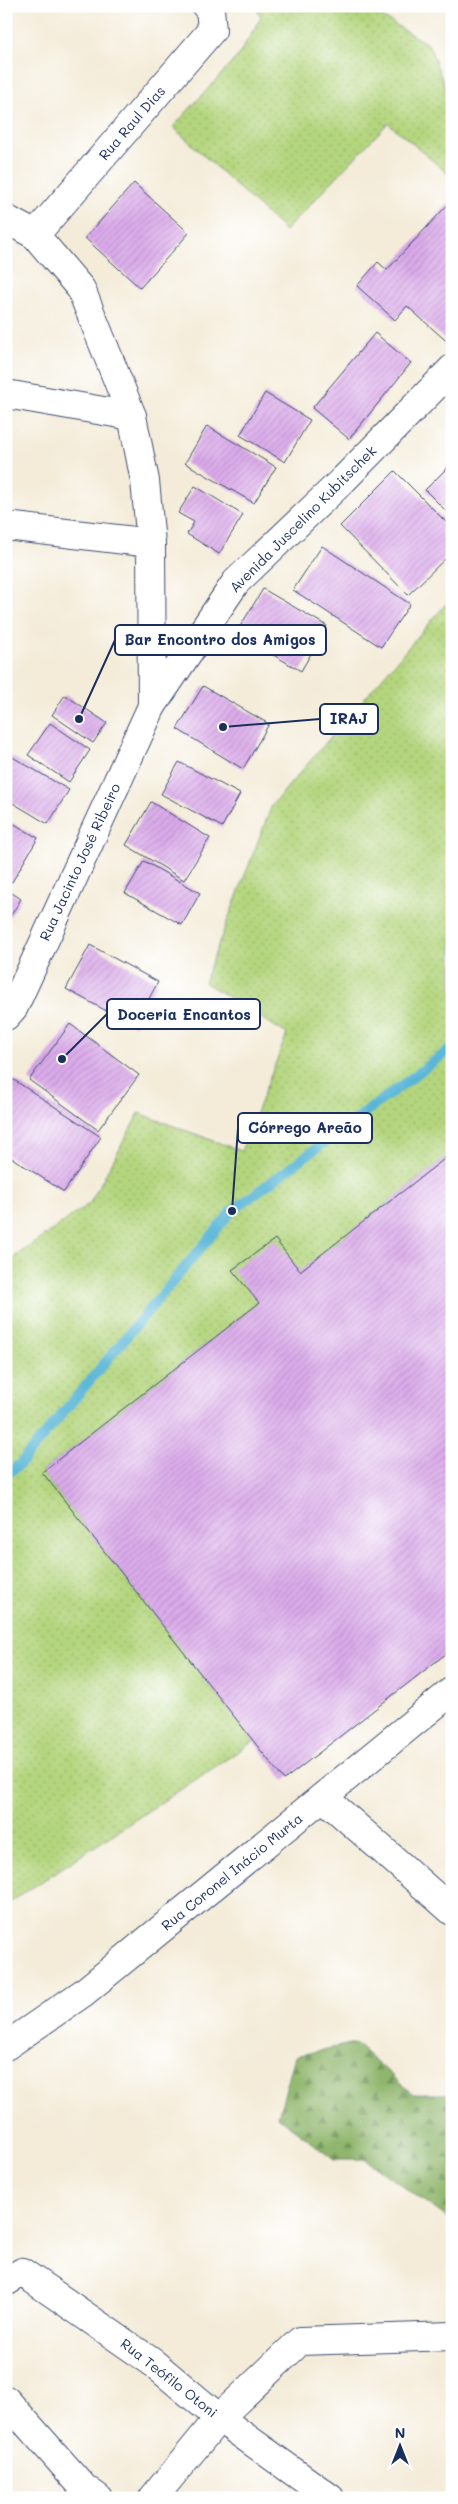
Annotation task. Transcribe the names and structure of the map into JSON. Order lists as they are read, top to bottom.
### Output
{
  "streets": {
    "street": [
      "Rua Raul Dias",
      "Avenida Juscelino Kubitschek",
      "Rua Jacinto José Ribeiro",
      "Rua Coronel Inácio Murta",
      "Rua Teófilo Otoni"
    ]
  },
  "crossings": [
    ["Avenida Juscelino Kubitschek", "Rua Jacinto José Ribeiro"]
  ],
  "places": [
    "Bar Encontro dos Amigos",
    "IRAJ",
    "Doceria Encantos",
    "Córrego Areão"
  ],
  "north": "top"
}
